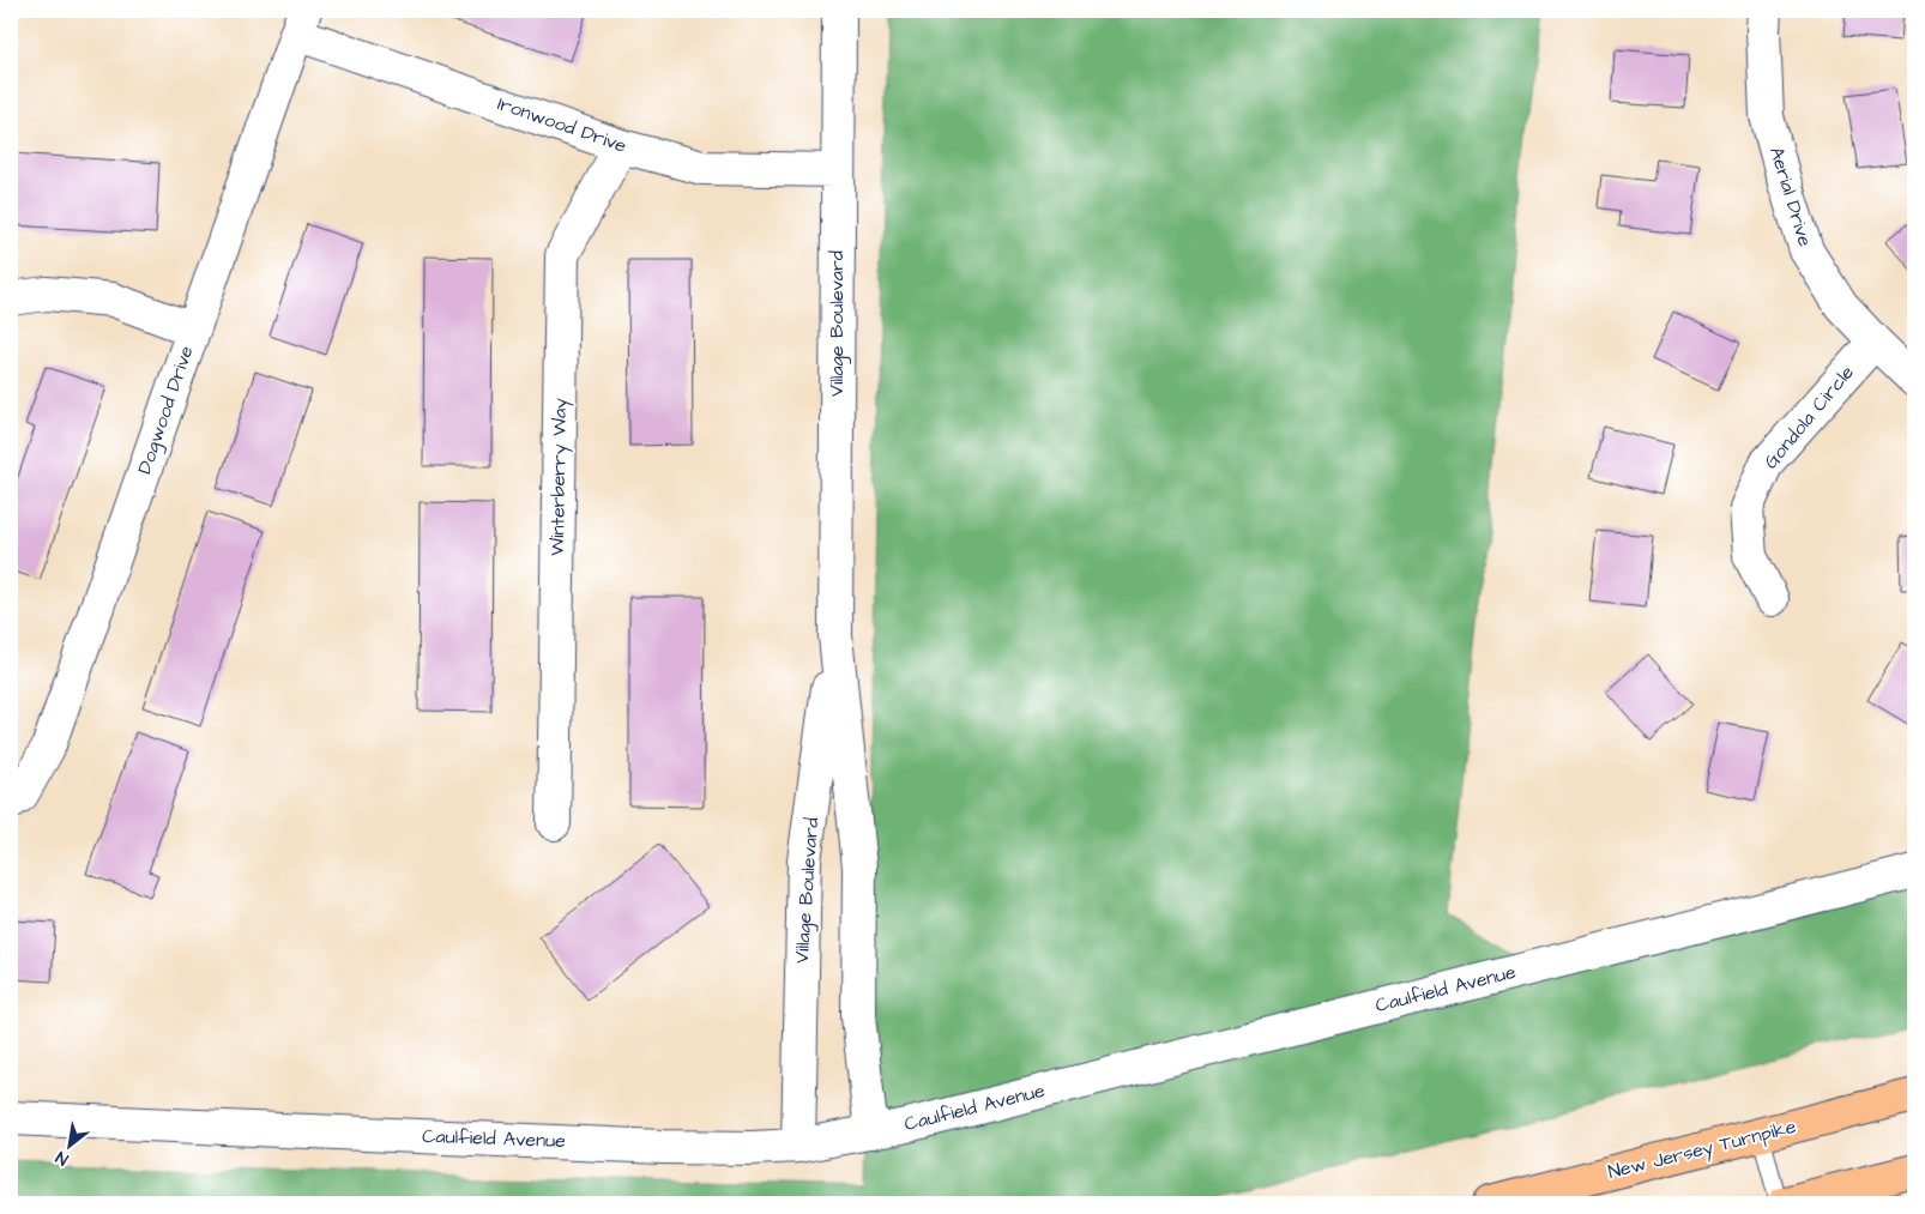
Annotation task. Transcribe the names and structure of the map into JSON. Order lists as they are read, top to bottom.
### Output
{
  "streets": {
    "highway": ["New Jersey Turnpike"],
    "street": [
      "Ironwood Drive",
      "Aerial Drive",
      "Village Boulevard",
      "Dogwood Drive",
      "Gondola Circle",
      "Winterberry Way",
      "Caulfield Avenue"
    ]
  },
  "crossings": [
    ["Ironwood Drive", "Village Boulevard"],
    ["Ironwood Drive", "Dogwood Drive"],
    ["Ironwood Drive", "Winterberry Way"],
    ["Aerial Drive", "Gondola Circle"],
    ["Village Boulevard", "Caulfield Avenue"]
  ],
  "north": "bottom left"
}
